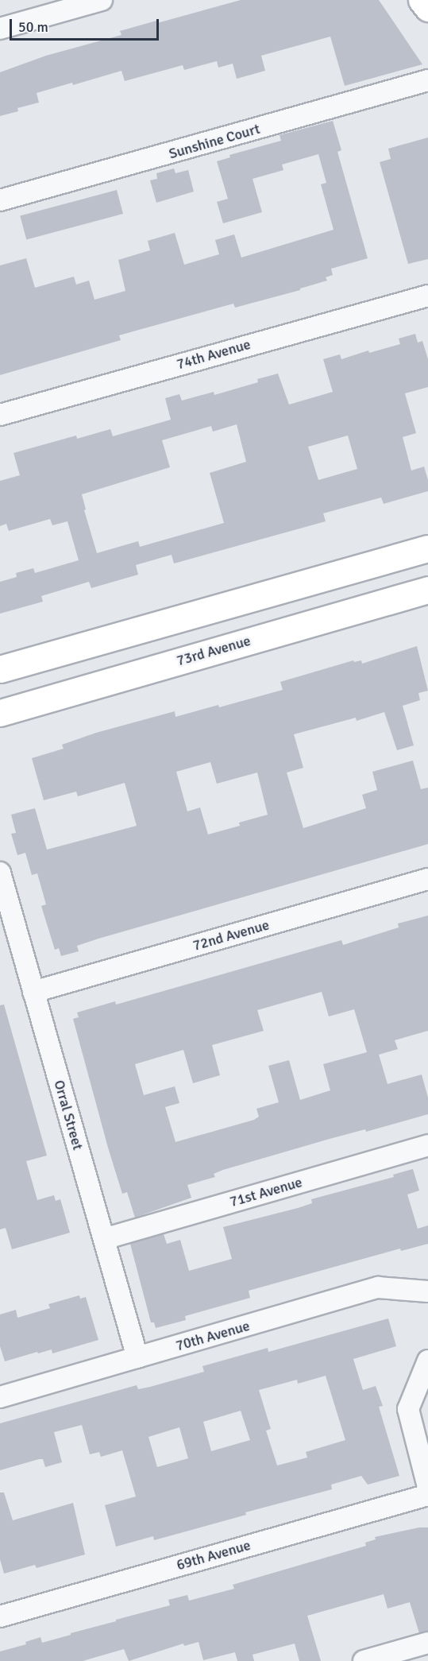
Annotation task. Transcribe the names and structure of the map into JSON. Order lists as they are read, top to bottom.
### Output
{
  "streets": {
    "main road": ["73rd Avenue"],
    "street": [
      "Sunshine Court",
      "74th Avenue",
      "72nd Avenue",
      "Orral Street",
      "71st Avenue",
      "70th Avenue",
      "69th Avenue"
    ]
  },
  "crossings": [
    ["72nd Avenue", "Orral Street"],
    ["Orral Street", "71st Avenue"],
    ["Orral Street", "70th Avenue"]
  ],
  "scale_bar": "50 m"
}
